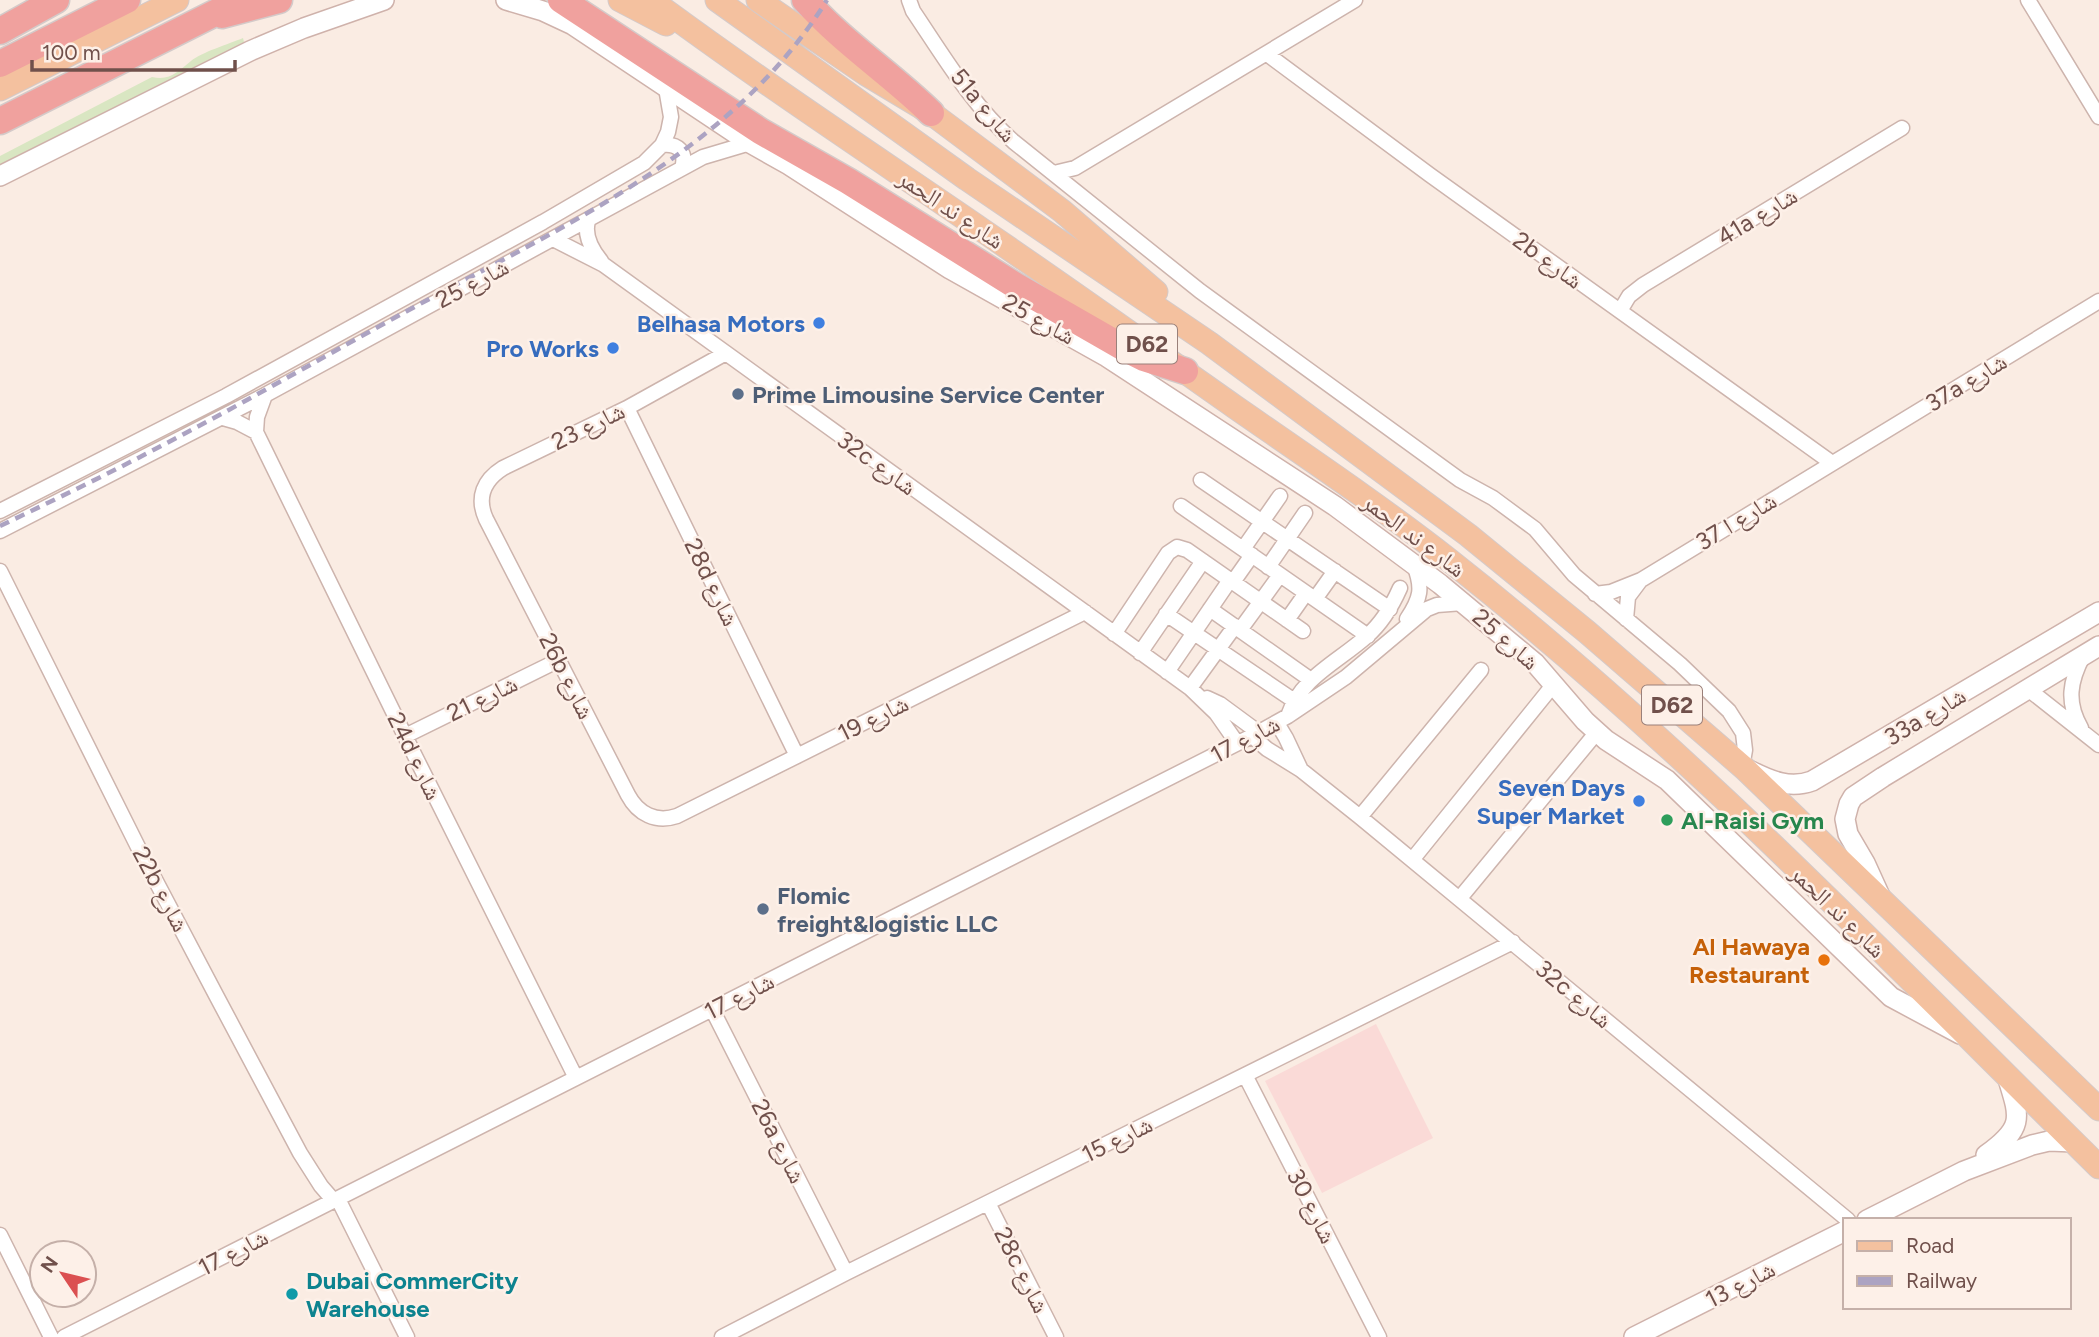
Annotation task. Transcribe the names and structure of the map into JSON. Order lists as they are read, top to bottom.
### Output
{
  "streets": {
    "main road": ["شارع ند الحمر", "D62"],
    "street": [
      "51a شارع",
      "41a شارع",
      "2b شارع",
      "شارع 25",
      "37a شارع",
      "شارع 23",
      "32c شارع",
      "شارع ا 37",
      "28d شارع",
      "26b شارع",
      "شارع 21",
      "33a شارع",
      "شارع 19",
      "شارع 17",
      "24d شارع",
      "22b شارع",
      "شارع 15",
      "26a شارع",
      "شارع 30",
      "28c شارع",
      "شارع 13"
    ]
  },
  "crossings": [
    ["51a شارع", "شارع ند الحمر"],
    ["51a شارع", "شارع ا 37"],
    ["51a شارع", "33a شارع"],
    ["شارع ند الحمر", "شارع 25"],
    ["شارع ند الحمر", "33a شارع"],
    ["41a شارع", "2b شارع"],
    ["2b شارع", "37a شارع"],
    ["2b شارع", "شارع ا 37"],
    ["شارع 25", "32c شارع"],
    ["شارع 25", "شارع 17"],
    ["37a شارع", "شارع ا 37"],
    ["شارع 23", "32c شارع"],
    ["شارع 23", "28d شارع"],
    ["شارع 23", "26b شارع"],
    ["32c شارع", "شارع 19"],
    ["32c شارع", "شارع 17"],
    ["32c شارع", "شارع 15"],
    ["28d شارع", "شارع 19"],
    ["26b شارع", "شارع 21"],
    ["26b شارع", "شارع 19"],
    ["شارع 21", "24d شارع"],
    ["شارع 17", "24d شارع"],
    ["شارع 17", "22b شارع"],
    ["شارع 17", "26a شارع"],
    ["شارع 15", "26a شارع"],
    ["شارع 15", "شارع 30"],
    ["شارع 15", "28c شارع"]
  ],
  "places": [
    "Belhasa Motors",
    "Pro Works",
    "Prime Limousine Service Center",
    "Seven Days Super Market",
    "Al-Raisi Gym",
    "Flomic freight&logistic LLC",
    "Al Hawaya Restaurant",
    "Dubai CommerCity Warehouse"
  ],
  "legend": ["Road", "Railway"],
  "scale_bar": "100 m",
  "north": "top left"
}
